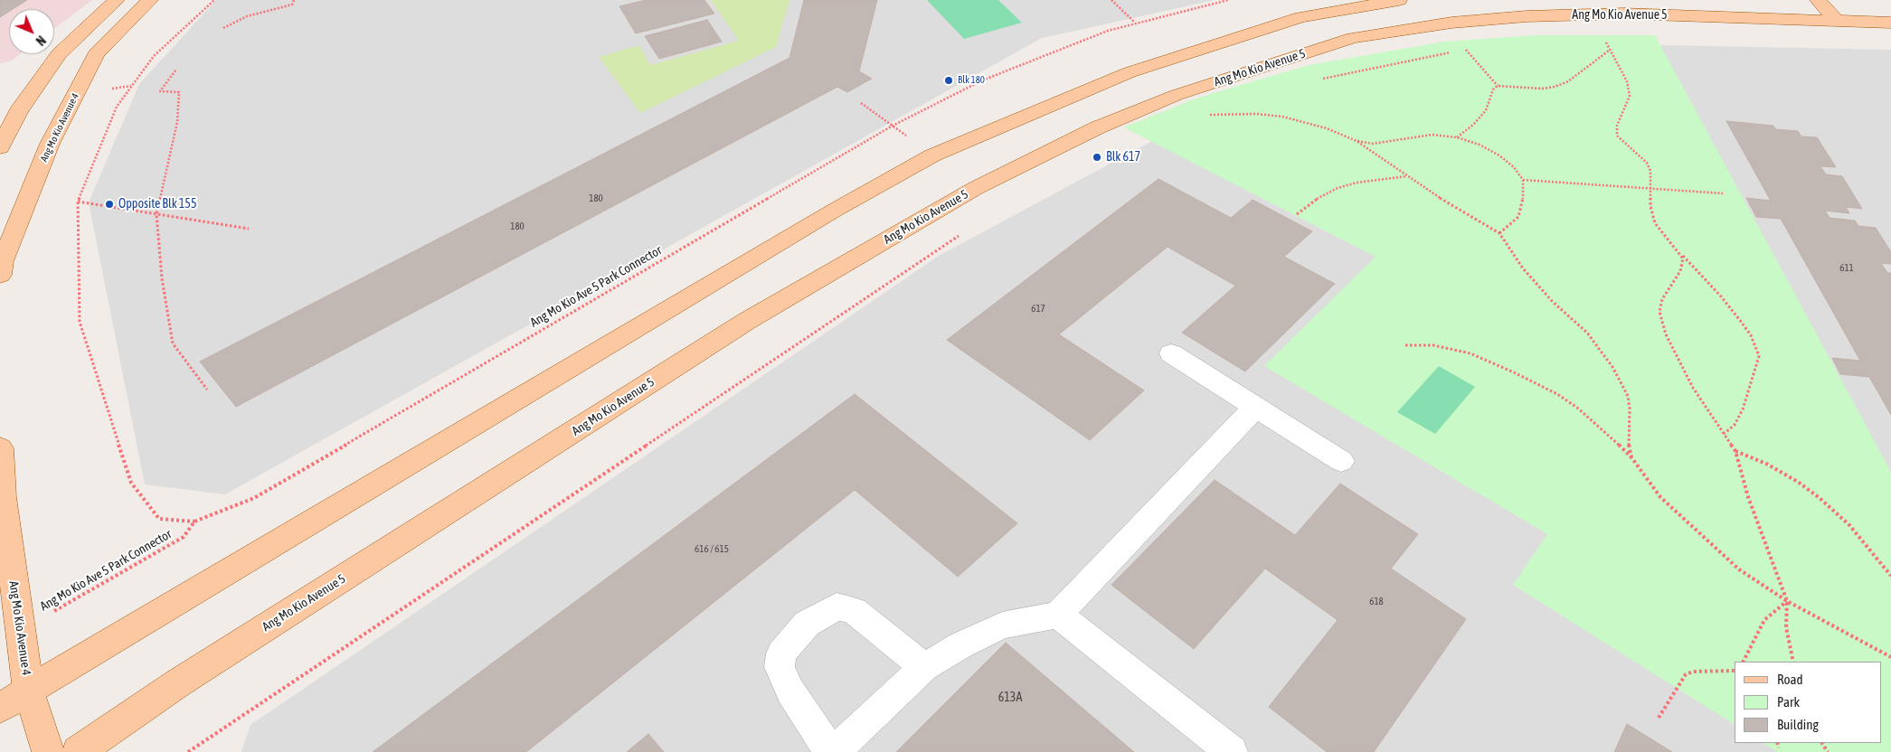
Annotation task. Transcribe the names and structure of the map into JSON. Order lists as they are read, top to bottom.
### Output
{
  "streets": {
    "main road": ["Ang Mo Kio Avenue 5", "Ang Mo Kio Avenue 4"],
    "path": ["Ang Mo Kio Ave 5 Park Connector"]
  },
  "crossings": [
    ["Ang Mo Kio Avenue 4", "Ang Mo Kio Ave 5 Park Connector"]
  ],
  "places": ["Blk 180", "Blk 617", "Opposite Blk 155"],
  "house_numbers": [
    "180",
    "180",
    "611",
    "617",
    "616 / 615",
    "618",
    "613A"
  ],
  "legend": ["Road", "Park", "Building"],
  "north": "bottom right"
}
